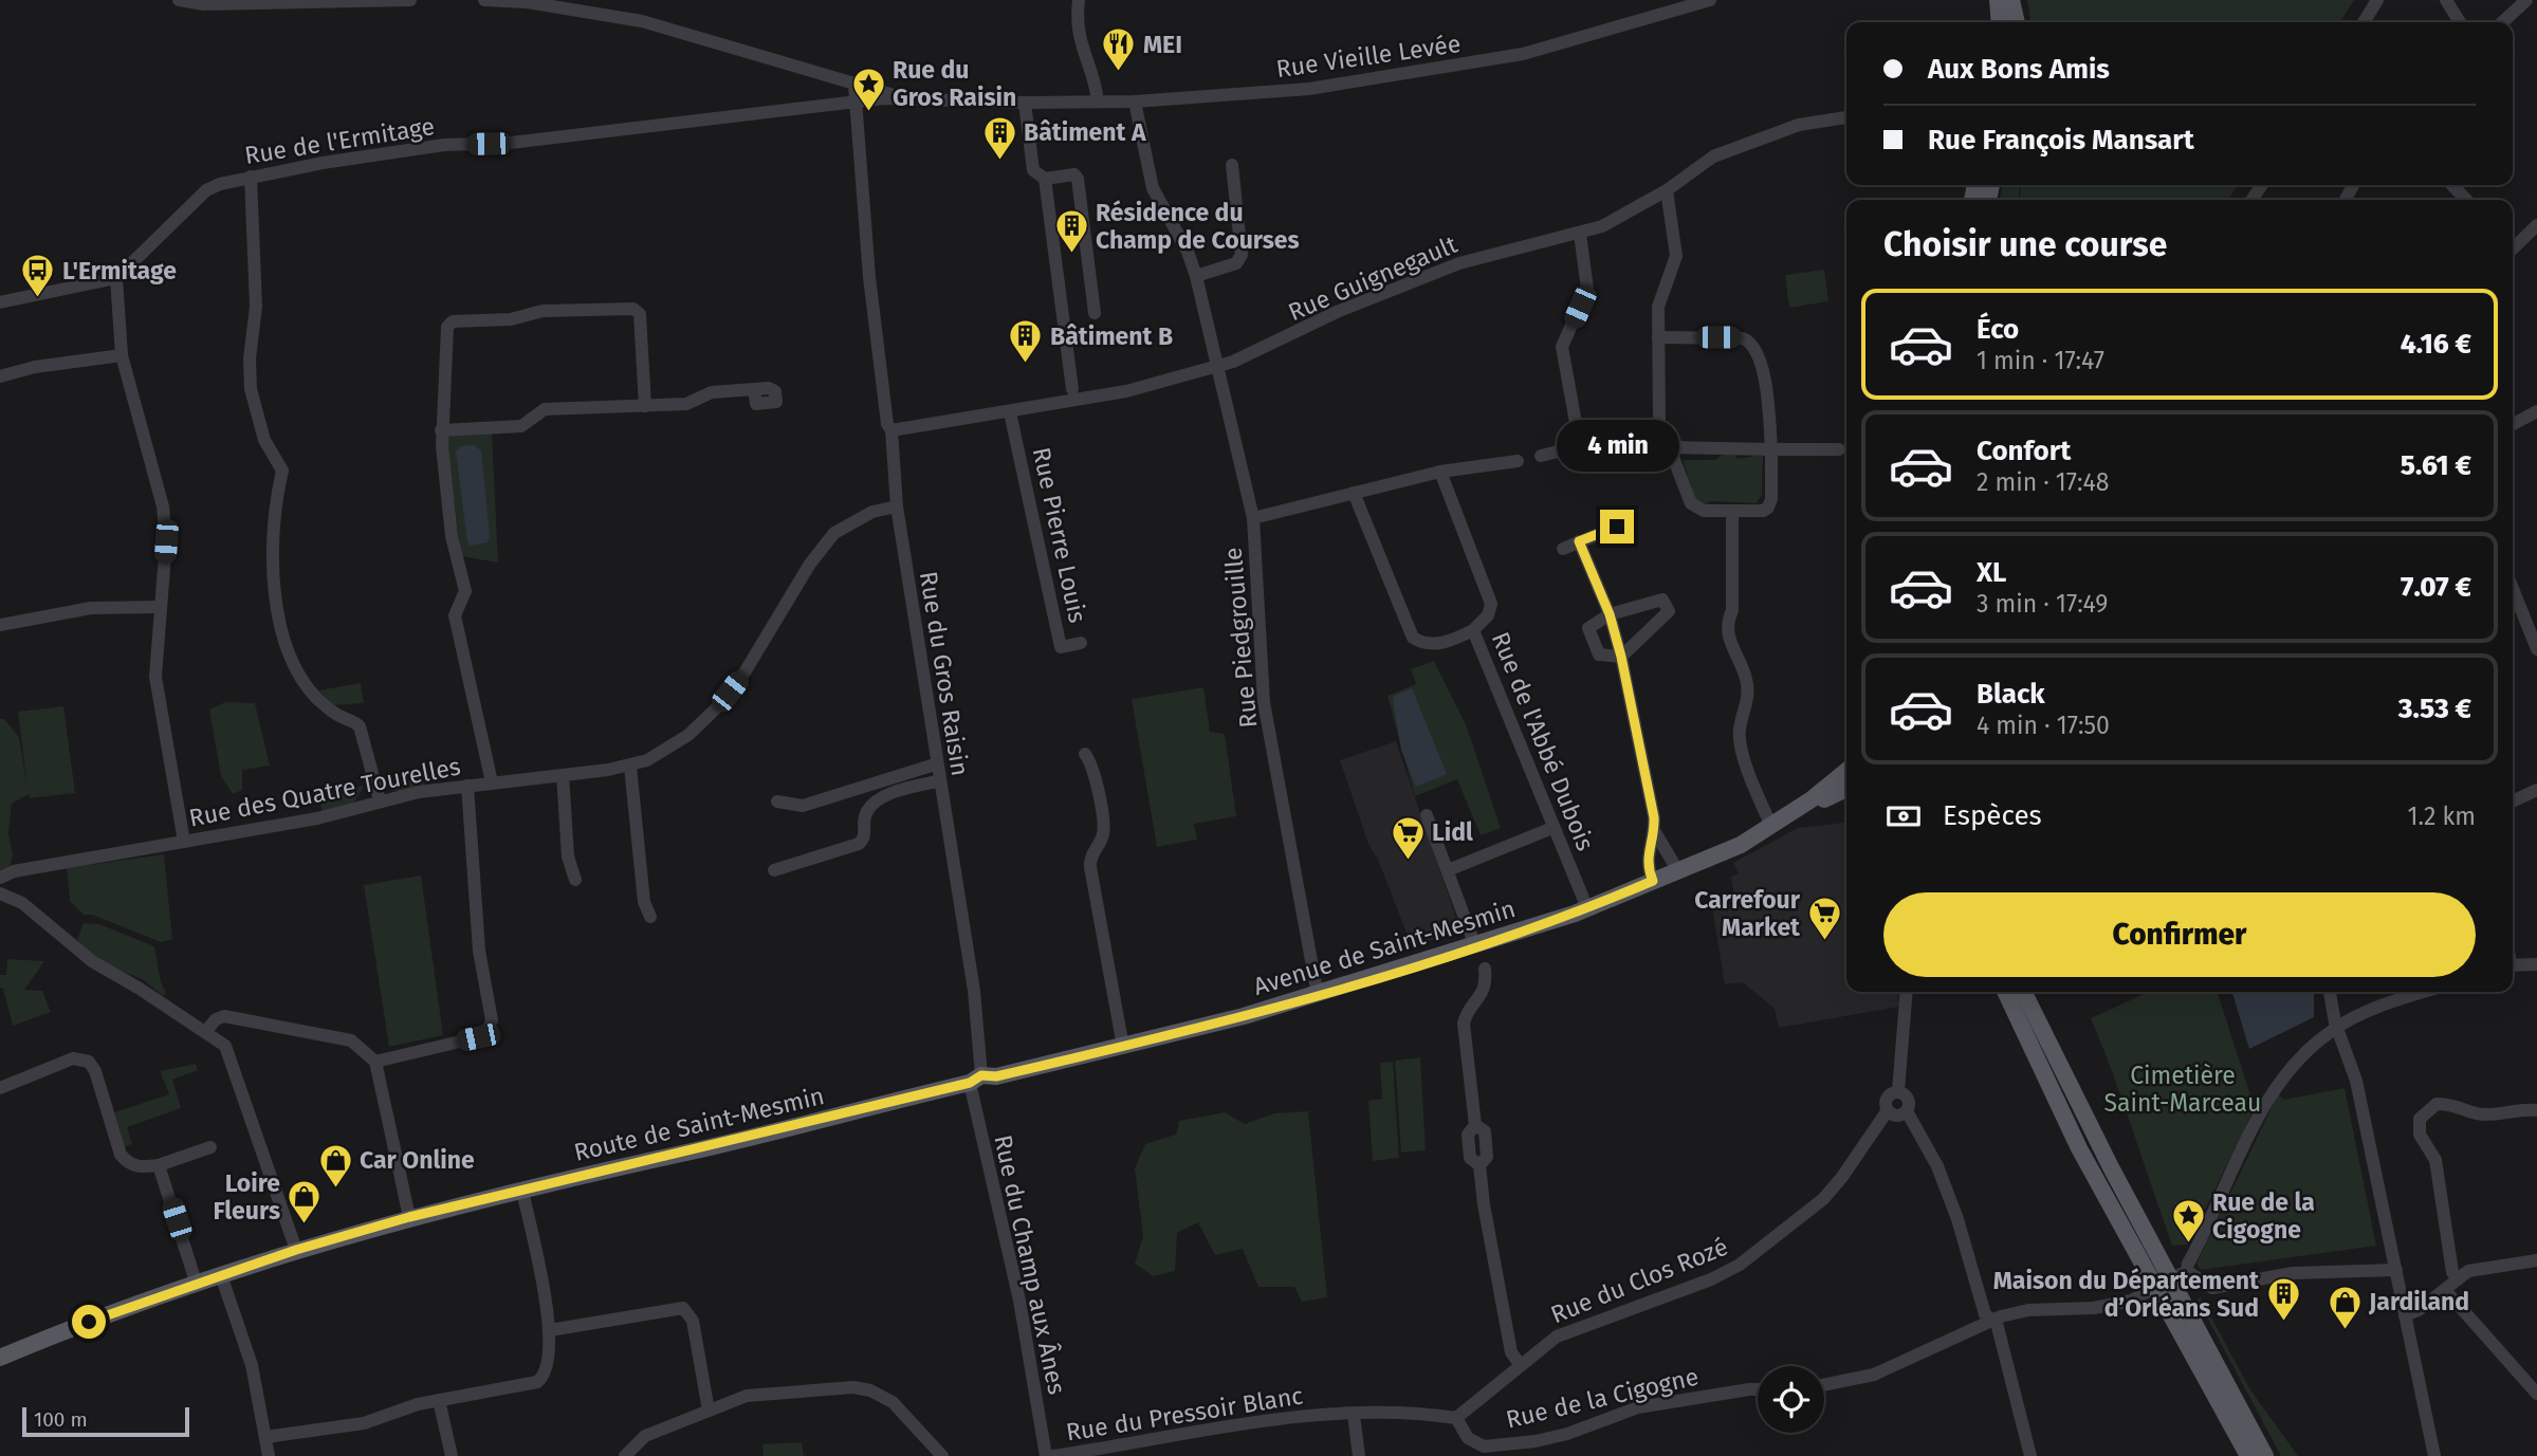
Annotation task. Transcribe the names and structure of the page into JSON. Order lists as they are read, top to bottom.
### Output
{
  "streets": {
    "main road": ["Avenue de Saint-Mesmin", "Route de Saint-Mesmin"],
    "street": [
      "Rue Vieille Levée",
      "Rue de l'Ermitage",
      "Rue Guignegault",
      "Rue Pierre Louis",
      "Rue Piedgrouille",
      "Rue du Gros Raisin",
      "Rue de l'Abbé Dubois",
      "Rue des Quatre Tourelles",
      "Rue du Champ aux Ânes",
      "Rue du Clos Rozé",
      "Rue de la Cigogne",
      "Rue du Pressoir Blanc"
    ]
  },
  "crossings": [
    ["Rue Vieille Levée", "Rue de l'Ermitage"],
    ["Rue Vieille Levée", "Rue Piedgrouille"],
    ["Rue Vieille Levée", "Rue du Gros Raisin"],
    ["Rue de l'Ermitage", "Rue du Gros Raisin"],
    ["Rue Guignegault", "Rue Pierre Louis"],
    ["Rue Guignegault", "Rue Piedgrouille"],
    ["Rue Guignegault", "Rue du Gros Raisin"],
    ["Rue Piedgrouille", "Avenue de Saint-Mesmin"],
    ["Rue du Gros Raisin", "Rue des Quatre Tourelles"],
    ["Rue du Gros Raisin", "Avenue de Saint-Mesmin"],
    ["Rue du Gros Raisin", "Rue du Champ aux Ânes"],
    ["Rue de l'Abbé Dubois", "Avenue de Saint-Mesmin"],
    ["Avenue de Saint-Mesmin", "Route de Saint-Mesmin"],
    ["Avenue de Saint-Mesmin", "Rue du Champ aux Ânes"],
    ["Rue du Clos Rozé", "Rue de la Cigogne"],
    ["Rue du Clos Rozé", "Rue du Pressoir Blanc"],
    ["Rue de la Cigogne", "Rue du Pressoir Blanc"]
  ],
  "parks": ["Cimetière Saint-Marceau"],
  "places": {
    "restaurant": ["MEI"],
    "place": ["Rue du Gros Raisin", "Rue de la Cigogne"],
    "building": [
      "Bâtiment A",
      "Résidence du Champ de Courses",
      "Bâtiment B",
      "Maison du Département d’Orléans Sud"
    ],
    "bus stop": ["L'Ermitage"],
    "supermarket": ["Lidl", "Carrefour Market"],
    "shop": ["Car Online", "Loire Fleurs", "Jardiland"]
  },
  "scale_bar": "100 m",
  "page": {
    "banner": ["Aux Bons Amis", "Rue François Mansart"],
    "heading": "Choisir une course",
    "list": [
      {
        "name": "Éco",
        "note": "1 min · 17:47",
        "value": "4.16 €"
      },
      {
        "name": "Confort",
        "note": "2 min · 17:48",
        "value": "5.61 €"
      },
      {
        "name": "XL",
        "note": "3 min · 17:49",
        "value": "7.07 €"
      },
      {
        "name": "Black",
        "note": "4 min · 17:50",
        "value": "3.53 €"
      }
    ],
    "bubble": "4 min",
    "pay": ["Espèces", "1.2 km"],
    "buttons": "Confirmer",
    "scale": "100 m"
  }
}
